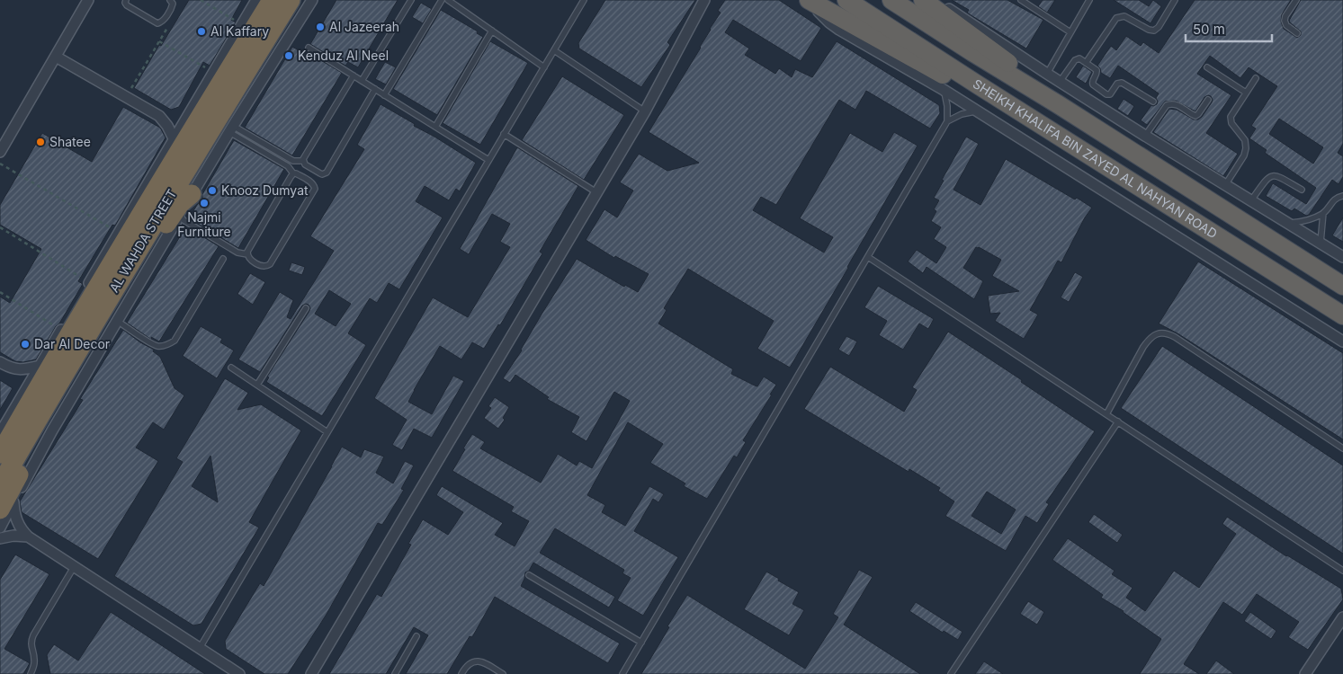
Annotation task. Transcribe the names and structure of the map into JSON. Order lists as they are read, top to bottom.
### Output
{
  "streets": {
    "highway": ["SHEIKH KHALIFA BIN ZAYED AL NAHYAN ROAD", "AL WAHDA STREET"]
  },
  "places": [
    "Al Jazeerah",
    "Al Kaffary",
    "Kenduz Al Neel",
    "Shatee",
    "Knooz Dumyat",
    "Najmi Furniture",
    "Dar Al Decor"
  ],
  "scale_bar": "50 m"
}
